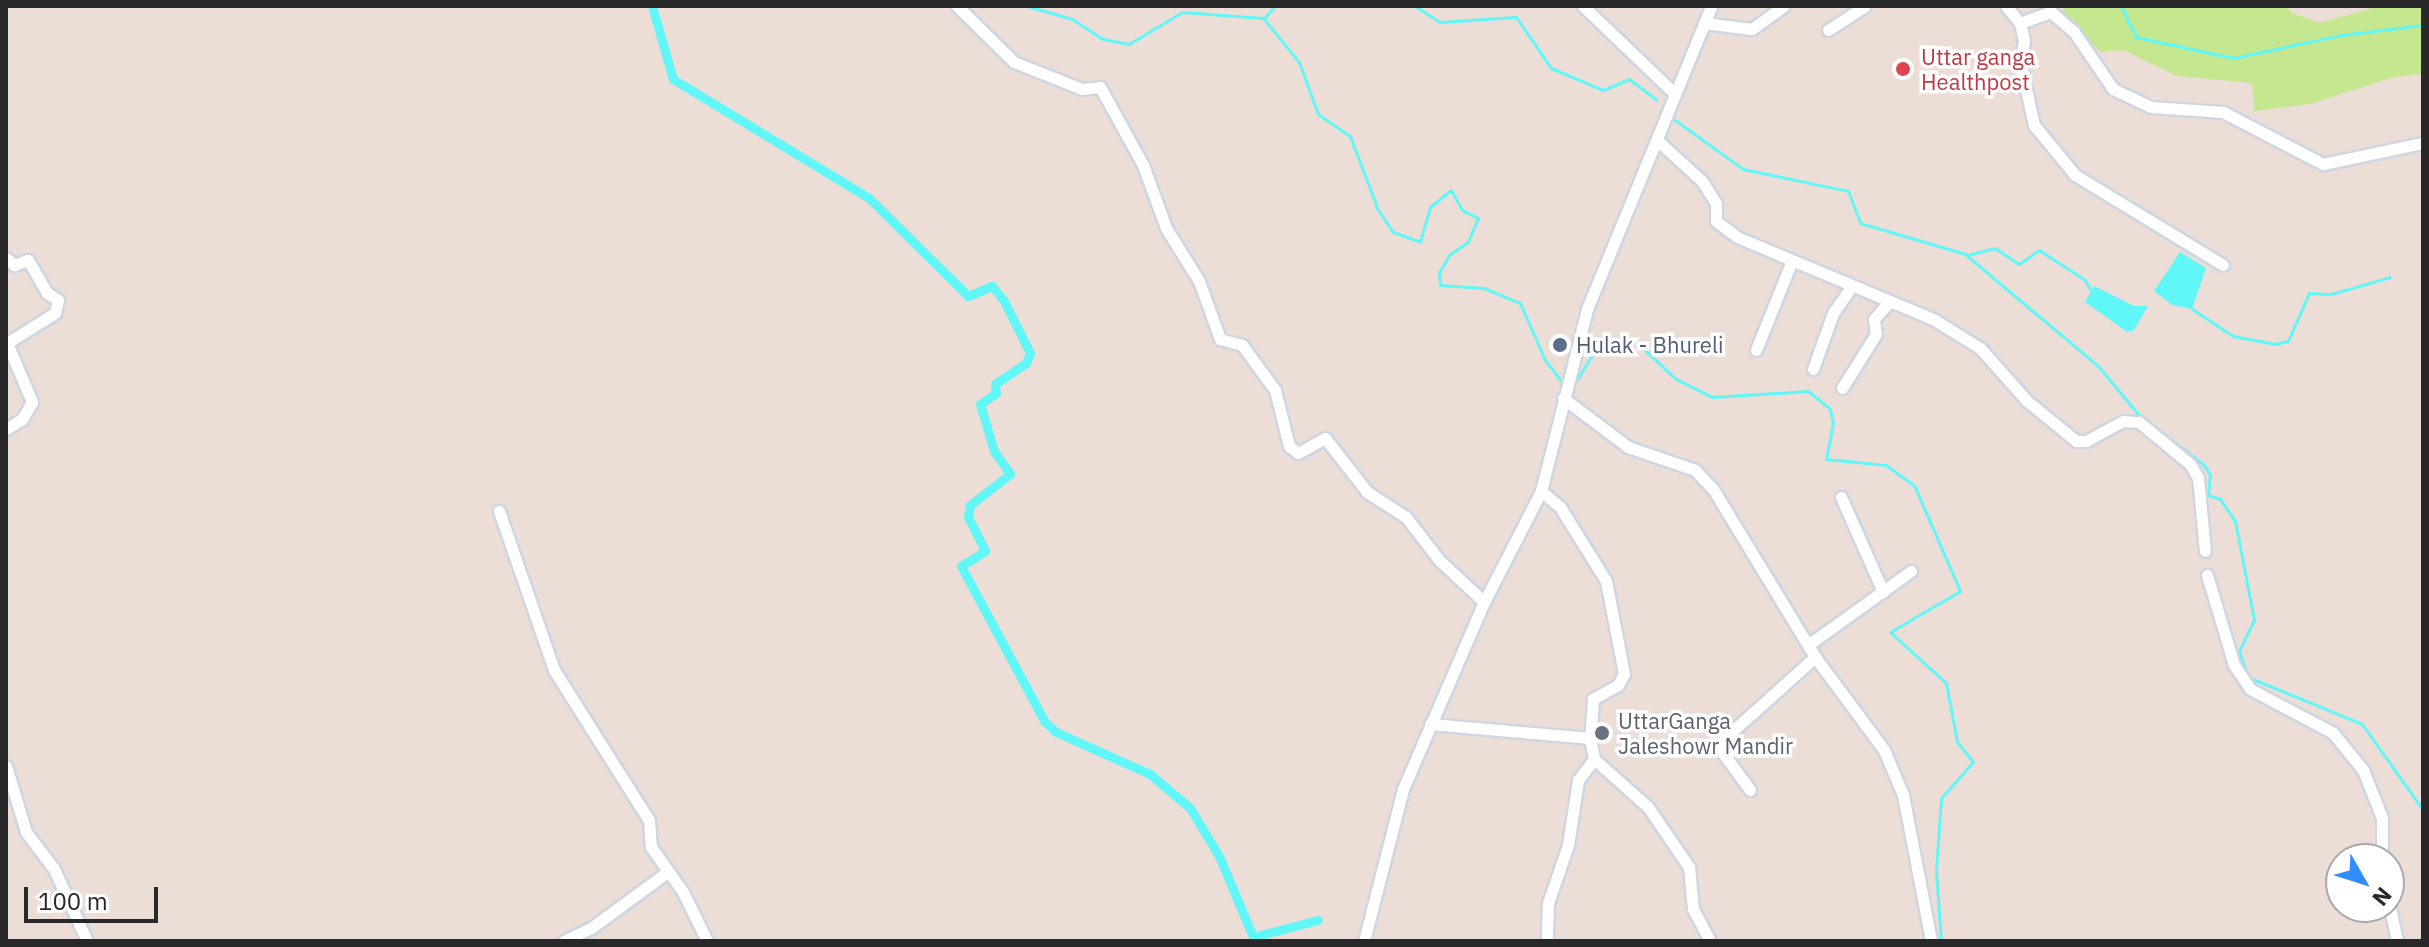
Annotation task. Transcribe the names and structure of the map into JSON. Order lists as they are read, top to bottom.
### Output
{
  "places": ["Uttar ganga Healthpost", "Hulak - Bhureli", "UttarGanga Jaleshowr Mandir"],
  "scale_bar": "100 m",
  "north": "bottom right"
}
